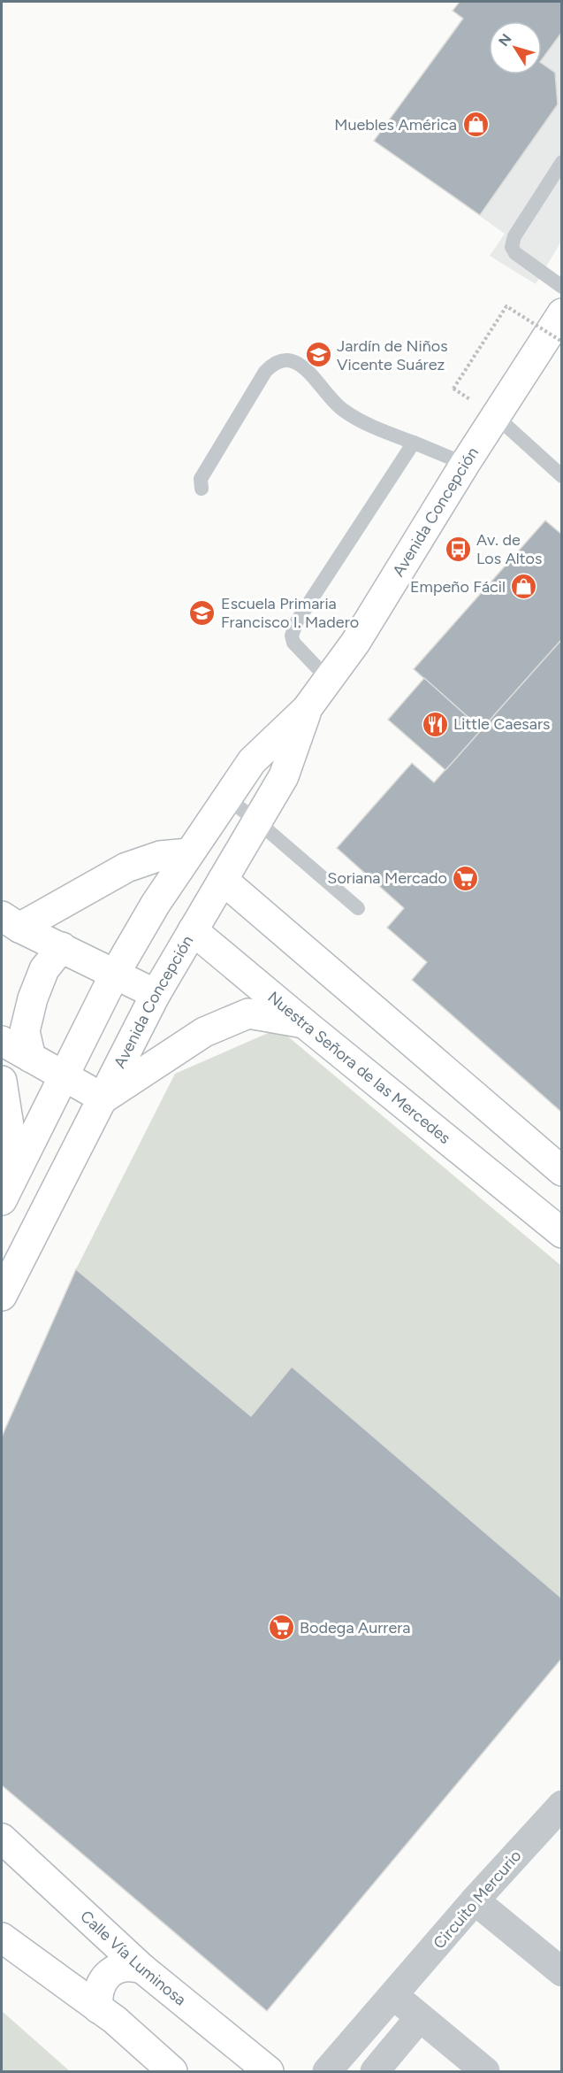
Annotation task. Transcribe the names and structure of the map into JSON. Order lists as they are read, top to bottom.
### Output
{
  "streets": {
    "main road": ["Avenida Concepción", "Nuestra Señora de las Mercedes", "Calle Vía Luminosa"],
    "street": ["Circuito Mercurio"]
  },
  "crossings": [
    ["Avenida Concepción", "Nuestra Señora de las Mercedes"]
  ],
  "places": {
    "shop": ["Muebles América", "Empeño Fácil"],
    "school or university": ["Jardín de Niños Vicente Suárez", "Escuela Primaria Francisco I. Madero"],
    "bus stop": ["Av. de Los Altos"],
    "restaurant": ["Little Caesars"],
    "supermarket": ["Soriana Mercado", "Bodega Aurrera"]
  },
  "north": "top left"
}
